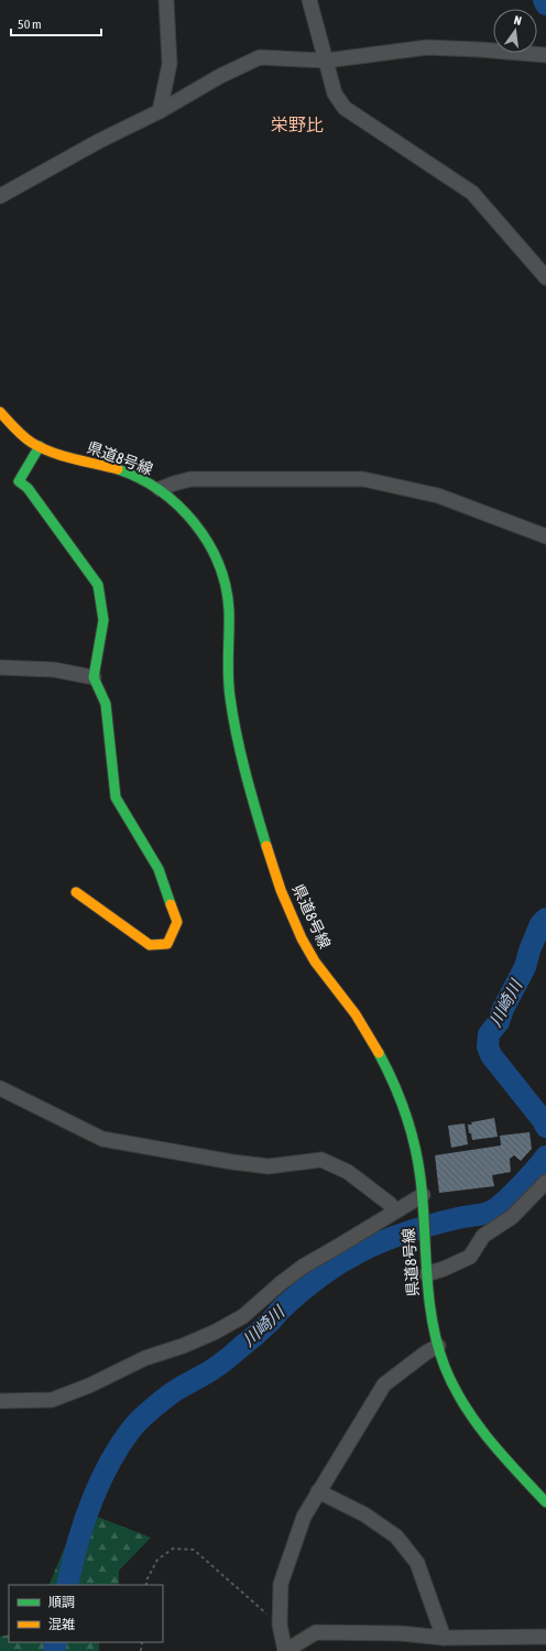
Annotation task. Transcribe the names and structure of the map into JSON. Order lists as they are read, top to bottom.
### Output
{
  "streets": {
    "main road": ["県道8号線"]
  },
  "districts": ["栄野比"],
  "water": ["川崎川"],
  "legend": ["順調", "混雑"],
  "scale_bar": "50 m",
  "north": "top"
}
